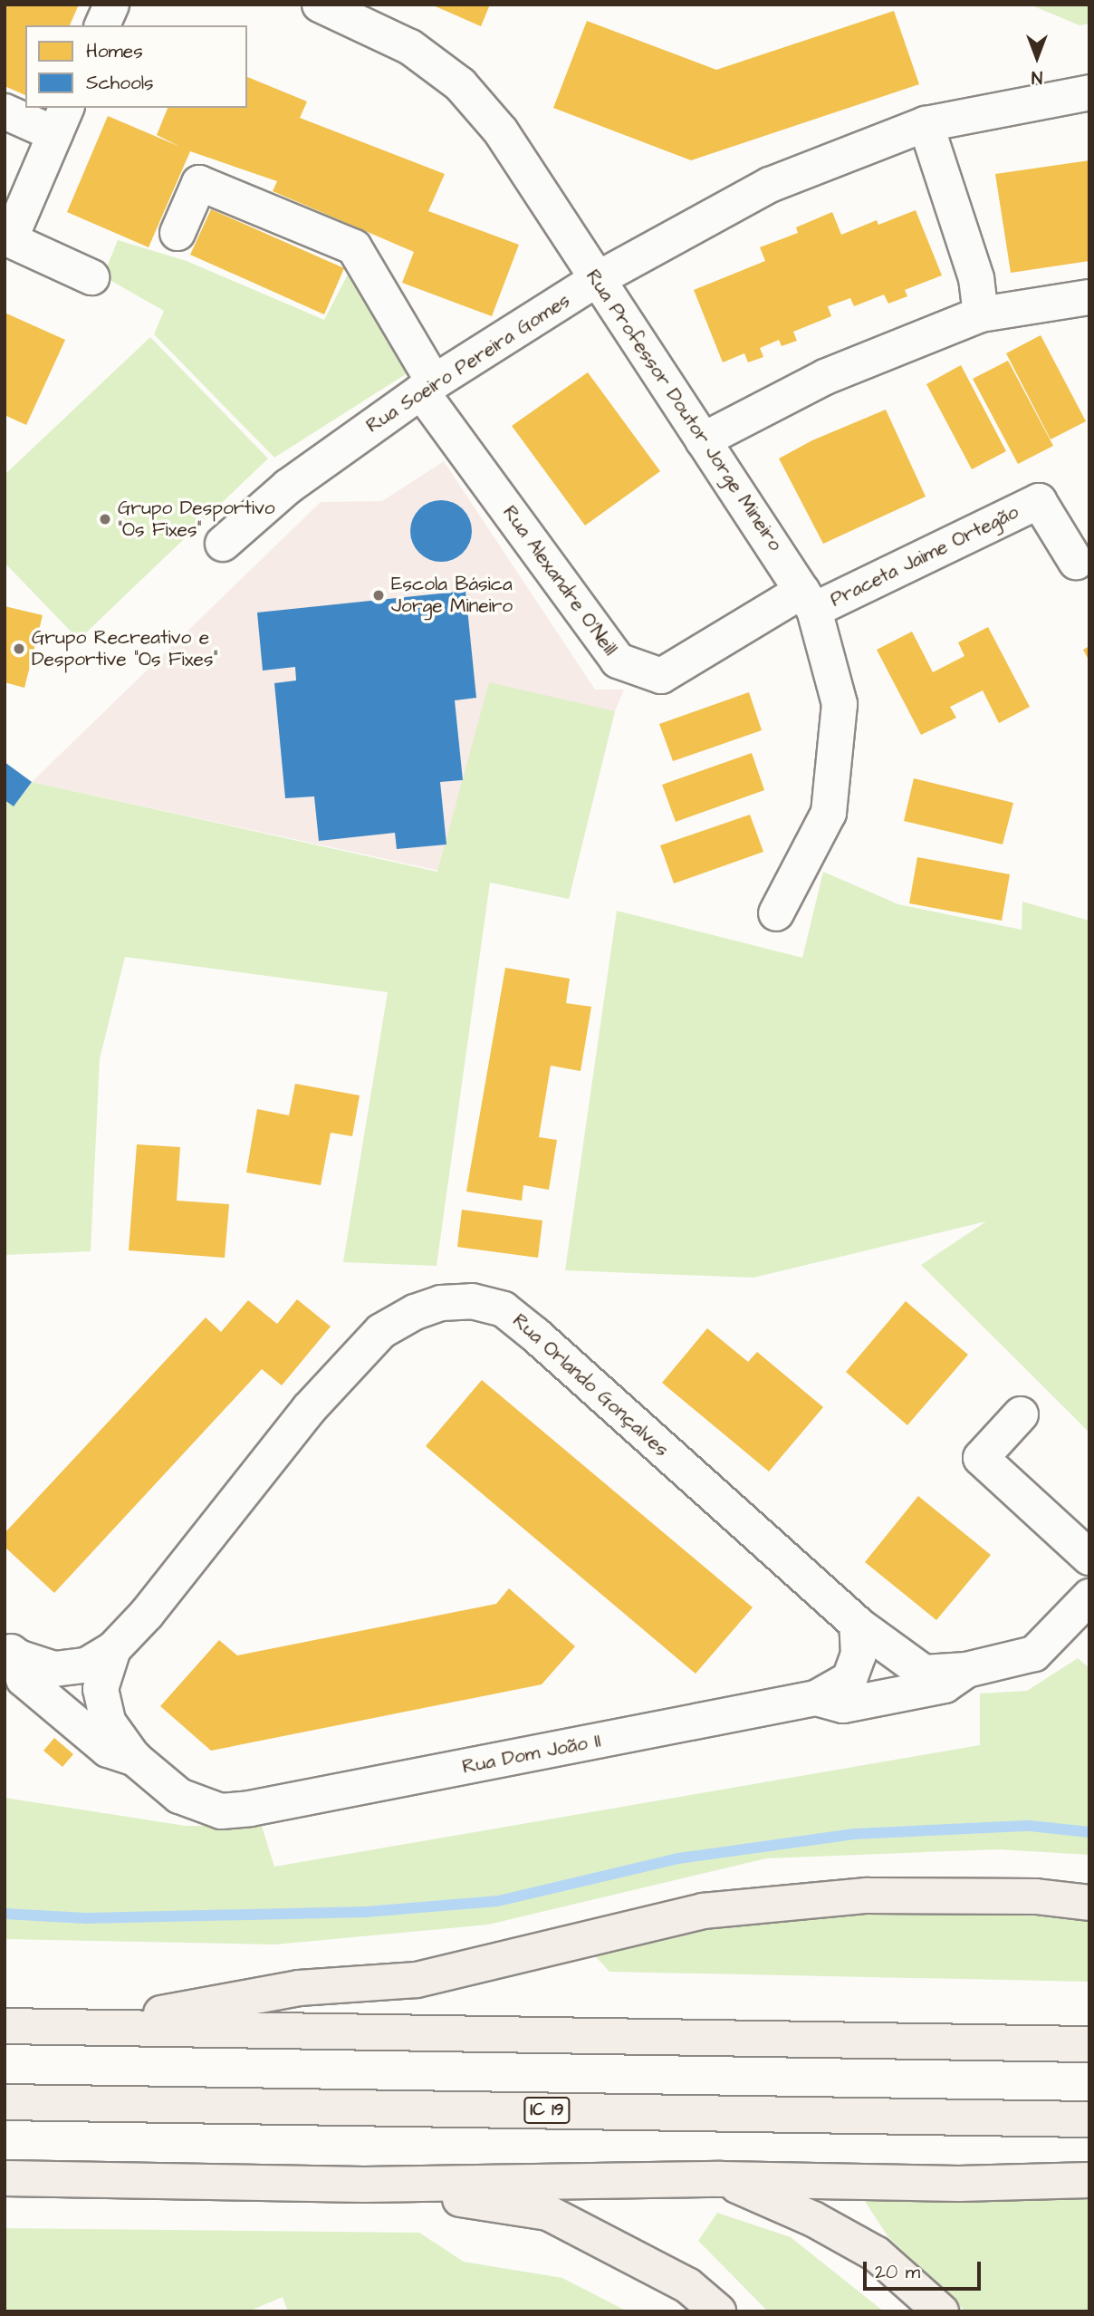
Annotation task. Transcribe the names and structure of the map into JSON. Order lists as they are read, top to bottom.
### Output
{
  "streets": {
    "highway": ["IC 19"],
    "street": [
      "Rua Soeiro Pereira Gomes",
      "Rua Professor Doutor Jorge Mineiro",
      "Praceta Jaime Ortegão",
      "Rua Alexandre O'Neill",
      "Rua Orlando Gonçalves",
      "Rua Dom João II"
    ]
  },
  "crossings": [
    ["Rua Soeiro Pereira Gomes", "Rua Professor Doutor Jorge Mineiro"],
    ["Rua Soeiro Pereira Gomes", "Rua Alexandre O'Neill"],
    ["Rua Professor Doutor Jorge Mineiro", "Praceta Jaime Ortegão"],
    ["Rua Professor Doutor Jorge Mineiro", "Rua Alexandre O'Neill"],
    ["Praceta Jaime Ortegão", "Rua Alexandre O'Neill"],
    ["Rua Orlando Gonçalves", "Rua Dom João II"]
  ],
  "places": ["Grupo Desportivo \"Os Fixes\"", "Escola Básica Jorge Mineiro", "Grupo Recreativo e Desportive \"Os Fixes\""],
  "legend": ["Homes", "Schools"],
  "scale_bar": "20 m",
  "north": "bottom"
}
